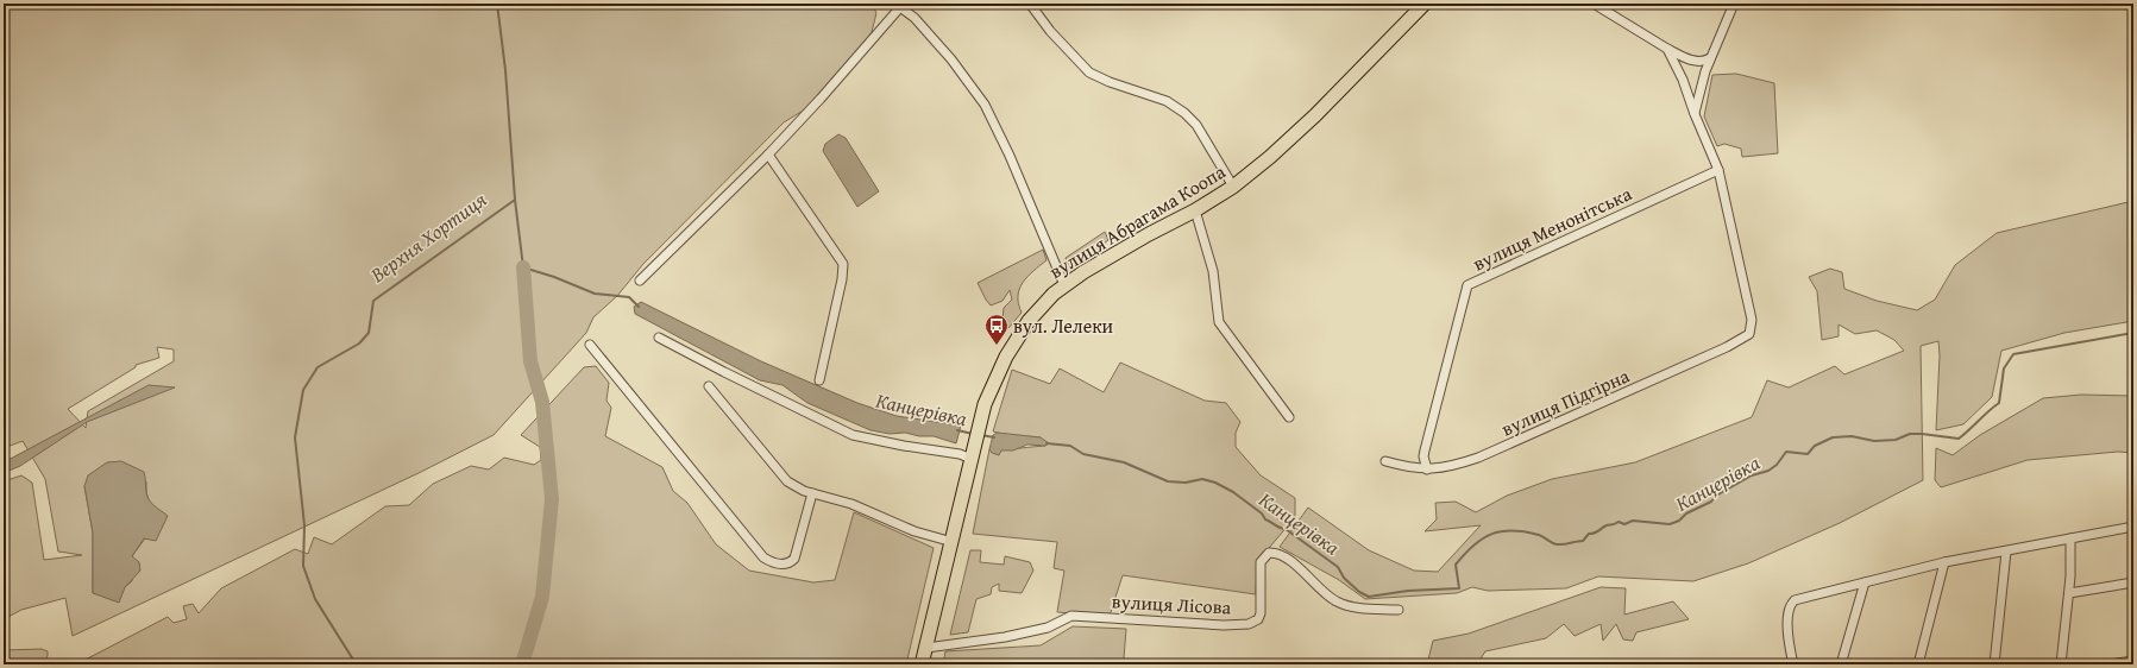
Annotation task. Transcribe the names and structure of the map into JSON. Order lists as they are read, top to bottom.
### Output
{
  "streets": {
    "main road": ["вулиця Абрагама Коопа"],
    "street": ["вулиця Менонітська", "вулиця Підгірна", "вулиця Лісова"]
  },
  "crossings": [
    ["вулиця Абрагама Коопа", "вулиця Лісова"],
    ["вулиця Менонітська", "вулиця Підгірна"]
  ],
  "water": ["Верхня Хортиця", "Канцерівка"],
  "places": {
    "bus stop": ["вул. Лелеки"]
  }
}
